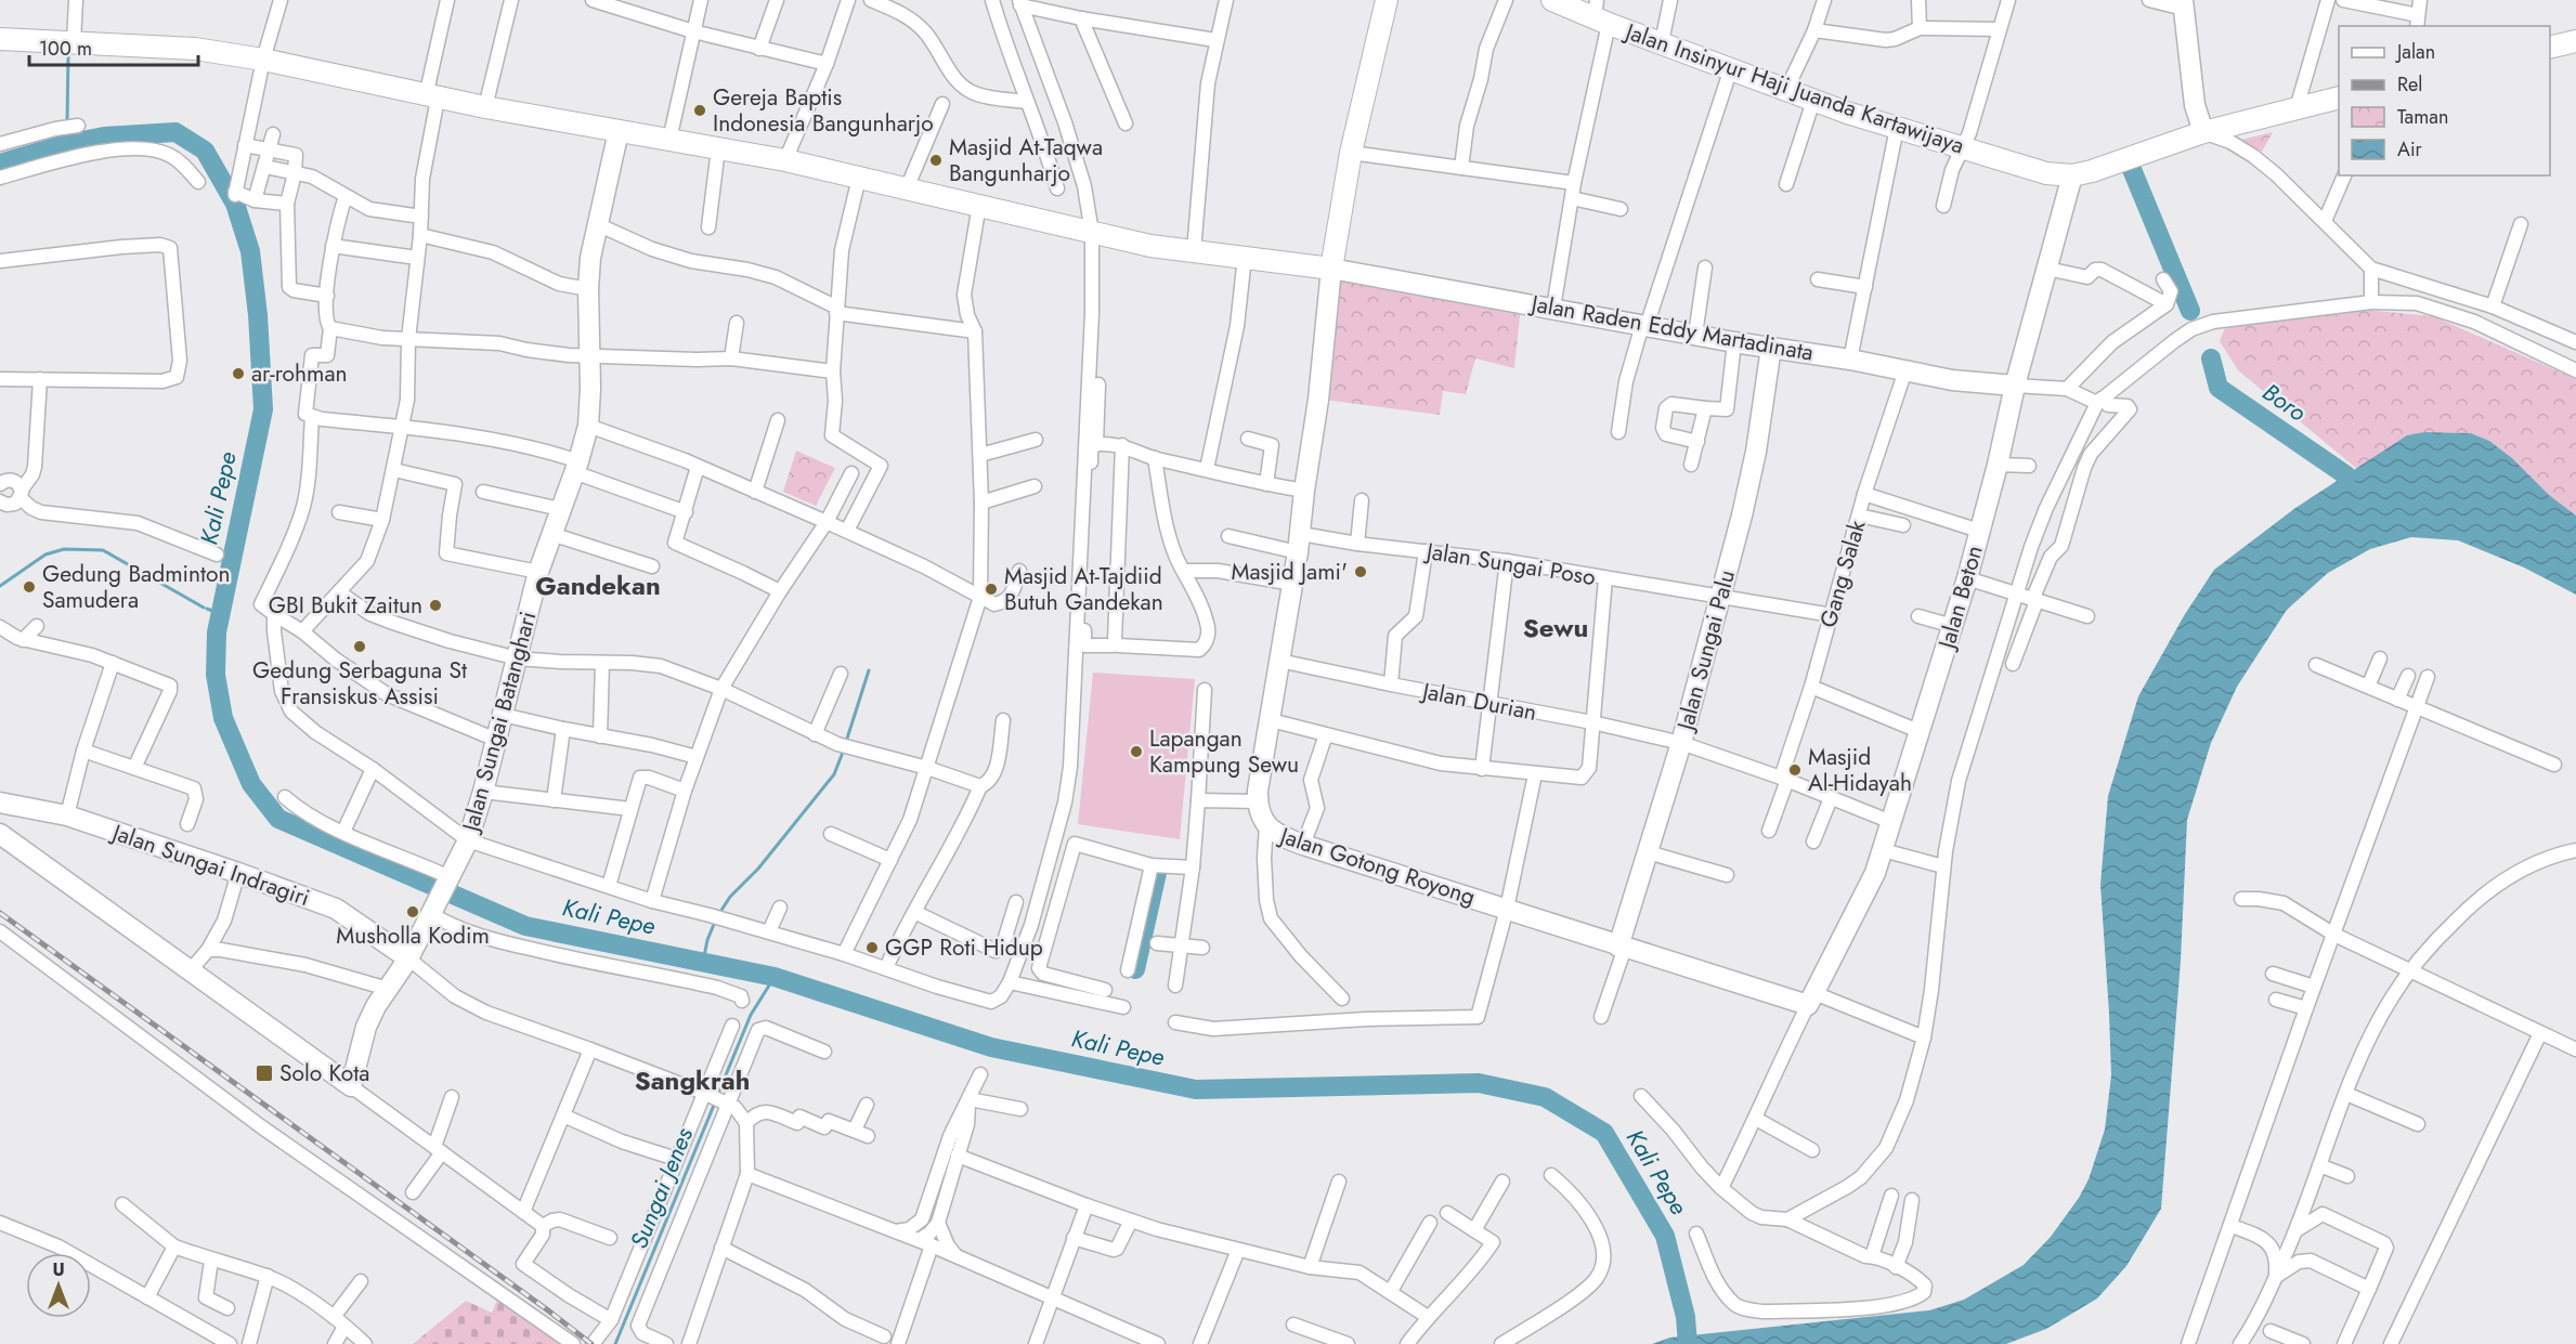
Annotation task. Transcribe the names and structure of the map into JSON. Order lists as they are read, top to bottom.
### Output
{
  "streets": {
    "main road": [
      "Jalan Insinyur Haji Juanda Kartawijaya",
      "Jalan Raden Eddy Martadinata",
      "Jalan Beton",
      "Jalan Sungai Palu",
      "Jalan Sungai Batanghari",
      "Jalan Sungai Indragiri",
      "Jalan Gotong Royong"
    ],
    "street": ["Jalan Sungai Poso", "Gang Salak", "Jalan Durian"]
  },
  "crossings": [
    ["Jalan Insinyur Haji Juanda Kartawijaya", "Jalan Beton"],
    ["Jalan Raden Eddy Martadinata", "Gang Salak"],
    ["Jalan Raden Eddy Martadinata", "Jalan Beton"],
    ["Jalan Raden Eddy Martadinata", "Jalan Sungai Palu"],
    ["Jalan Sungai Poso", "Gang Salak"],
    ["Jalan Sungai Poso", "Jalan Sungai Palu"],
    ["Gang Salak", "Jalan Durian"],
    ["Jalan Beton", "Jalan Durian"],
    ["Jalan Beton", "Jalan Gotong Royong"],
    ["Jalan Sungai Palu", "Jalan Durian"],
    ["Jalan Sungai Palu", "Jalan Gotong Royong"],
    ["Jalan Sungai Batanghari", "Jalan Sungai Indragiri"]
  ],
  "districts": ["Gandekan", "Sewu", "Sangkrah"],
  "water": ["Boro", "Kali Pepe", "Sungai Jenes"],
  "places": {
    "other": [
      "Gereja Baptis Indonesia Bangunharjo",
      "Masjid At-Taqwa Bangunharjo",
      "ar-rohman",
      "Masjid Jami'",
      "Gedung Badminton Samudera",
      "Masjid At-Tajdiid Butuh Gandekan",
      "GBI Bukit Zaitun",
      "Gedung Serbaguna St Fransiskus Assisi",
      "Lapangan Kampung Sewu",
      "Masjid Al-Hidayah",
      "Musholla Kodim",
      "GGP Roti Hidup"
    ],
    "transit": ["Solo Kota"]
  },
  "legend": [
    "Jalan",
    "Rel",
    "Taman",
    "Air"
  ],
  "scale_bar": "100 m",
  "north": "top"
}
